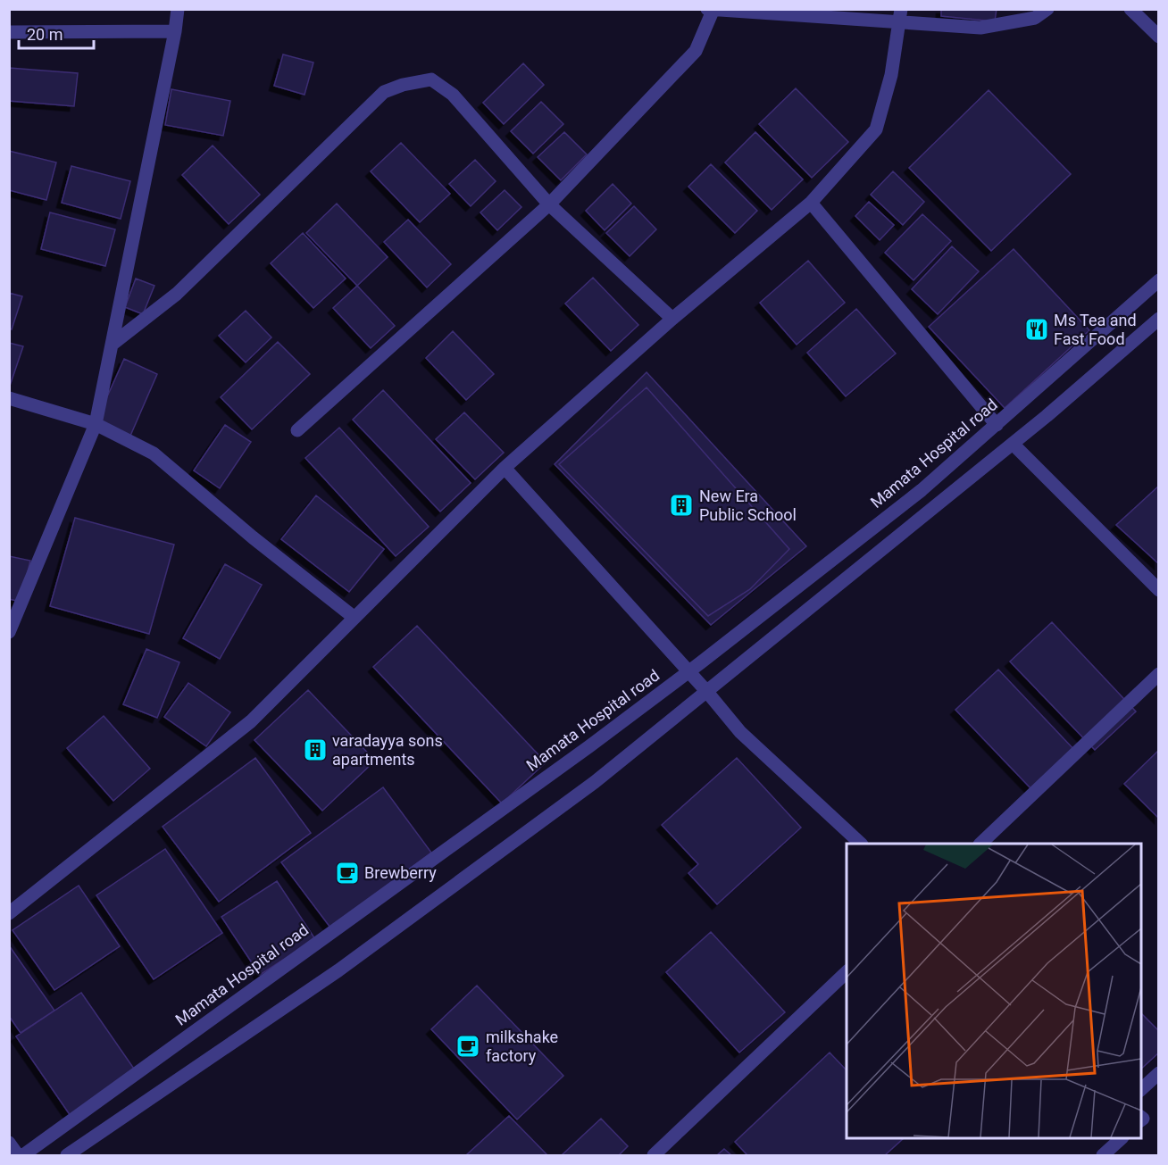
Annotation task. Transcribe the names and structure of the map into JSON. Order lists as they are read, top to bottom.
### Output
{
  "streets": {
    "street": ["Mamata Hospital road"]
  },
  "places": {
    "restaurant": ["Ms Tea and Fast Food"],
    "building": ["New Era Public School", "varadayya sons apartments"],
    "cafe": ["Brewberry", "milkshake factory"]
  },
  "scale_bar": "20 m"
}
